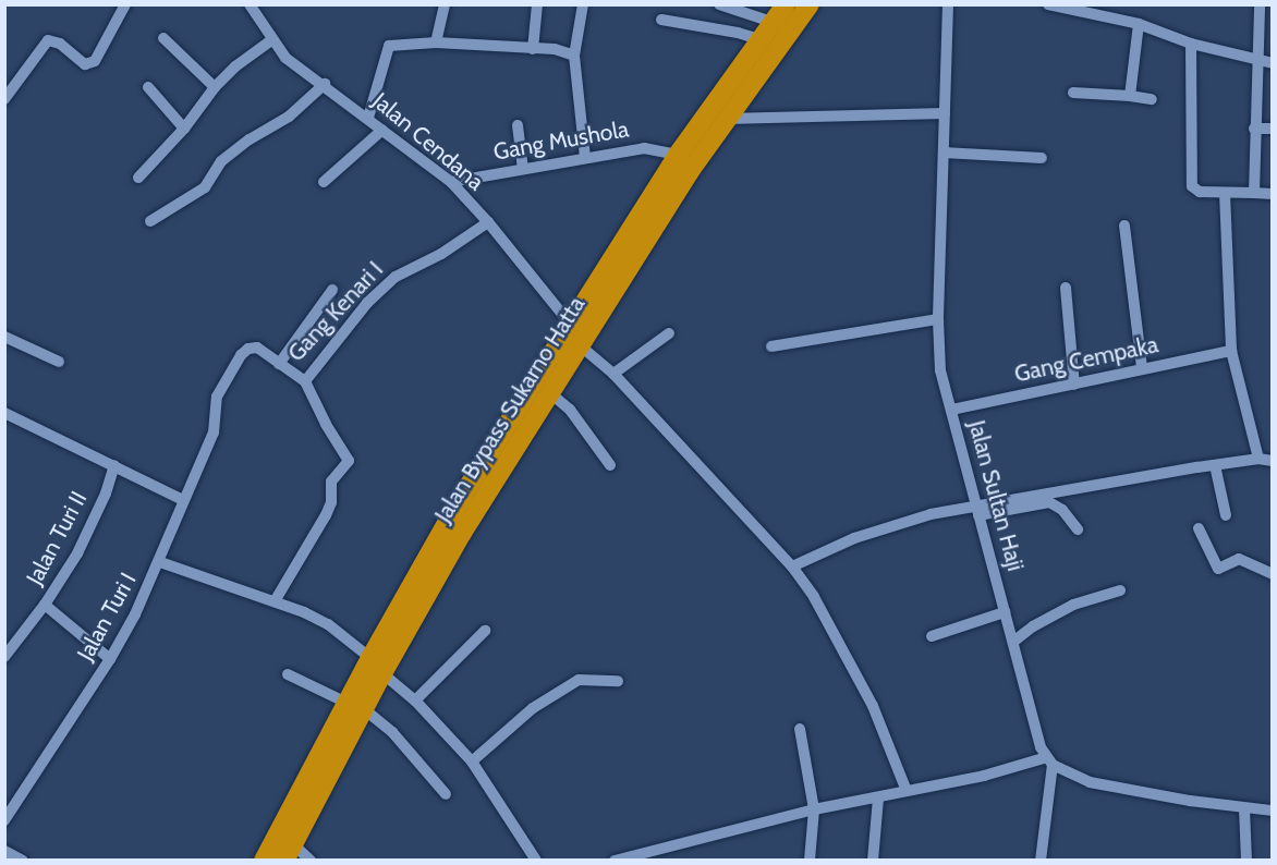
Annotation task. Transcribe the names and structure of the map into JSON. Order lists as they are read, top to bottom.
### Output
{
  "streets": {
    "highway": ["Jalan Bypass Sukarno Hatta"],
    "street": [
      "Gang Mushola",
      "Jalan Cendana",
      "Gang Kenari I",
      "Gang Cempaka",
      "Jalan Sultan Haji",
      "Jalan Turi II",
      "Jalan Turi I"
    ]
  },
  "crossings": [
    ["Gang Mushola", "Jalan Cendana"],
    ["Gang Mushola", "Jalan Bypass Sukarno Hatta"],
    ["Jalan Cendana", "Gang Kenari I"],
    ["Jalan Cendana", "Jalan Bypass Sukarno Hatta"],
    ["Gang Kenari I", "Jalan Turi I"],
    ["Gang Cempaka", "Jalan Sultan Haji"],
    ["Jalan Bypass Sukarno Hatta", "Jalan Turi I"]
  ]
}
